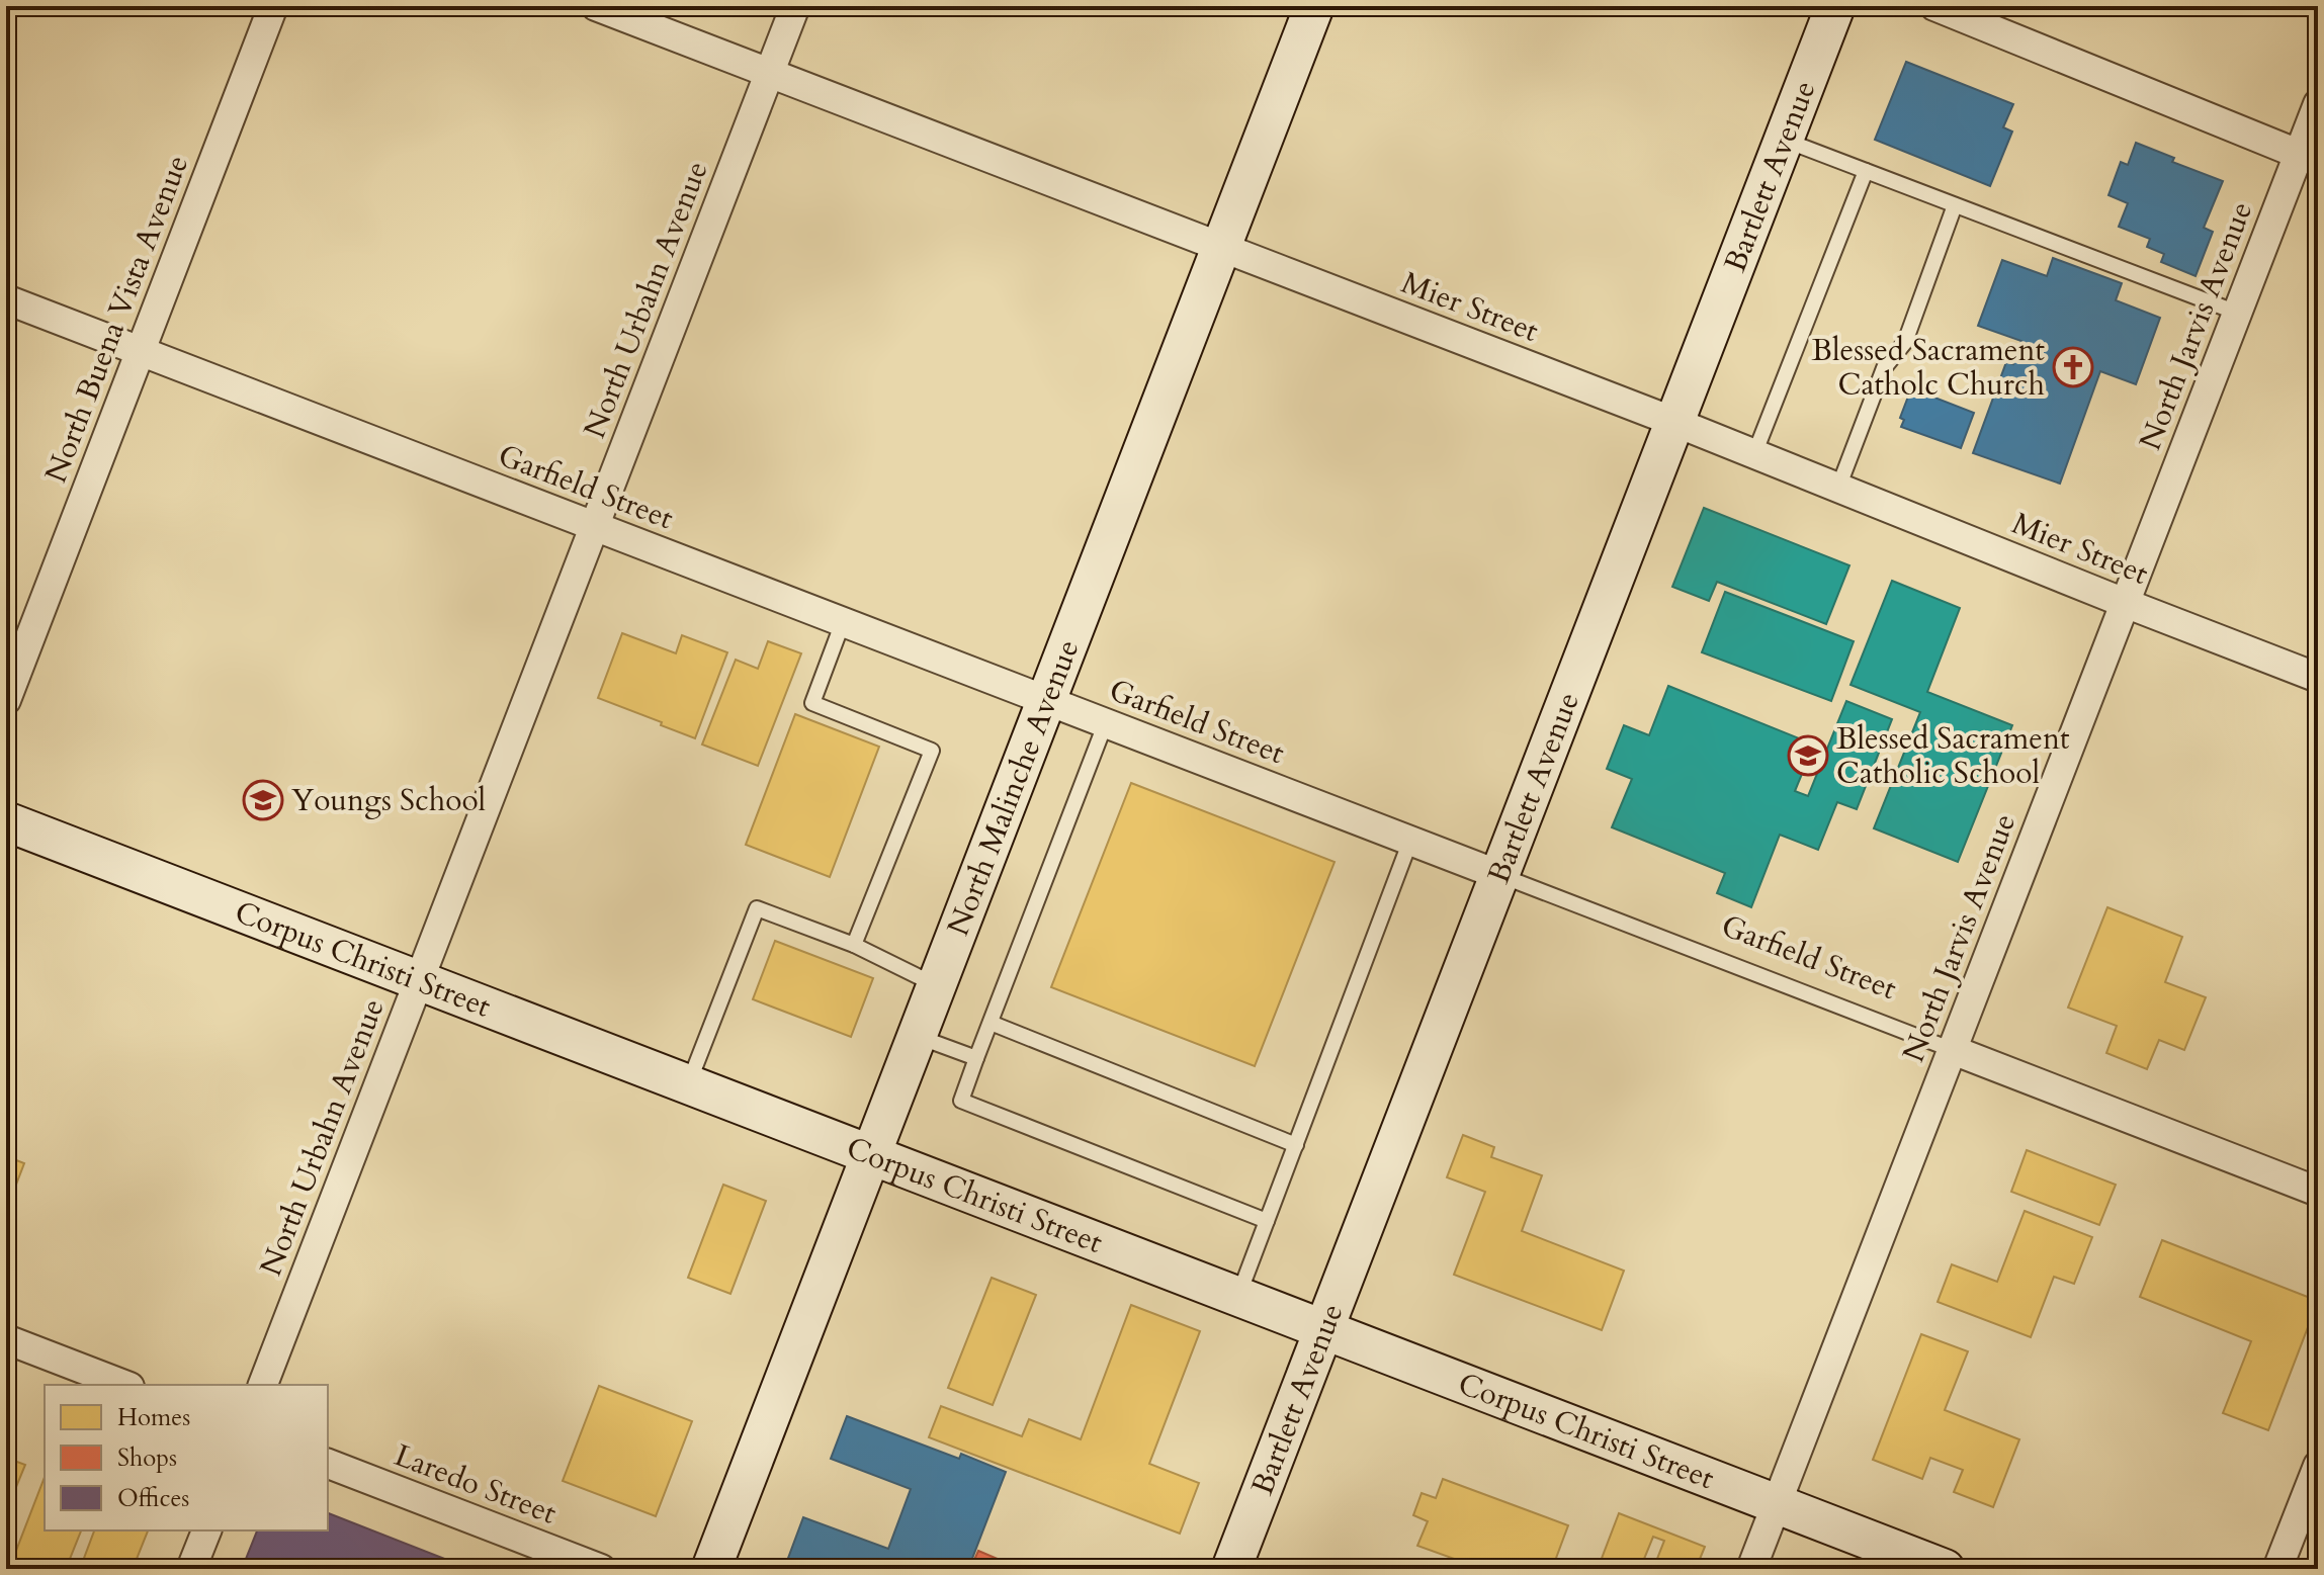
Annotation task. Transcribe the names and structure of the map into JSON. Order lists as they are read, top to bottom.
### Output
{
  "streets": {
    "main road": ["Bartlett Avenue", "North Malinche Avenue", "Corpus Christi Street"],
    "street": [
      "North Urbahn Avenue",
      "Mier Street",
      "North Buena Vista Avenue",
      "North Jarvis Avenue",
      "Garfield Street",
      "Laredo Street"
    ]
  },
  "crossings": [
    ["Bartlett Avenue", "Mier Street"],
    ["Bartlett Avenue", "Garfield Street"],
    ["Bartlett Avenue", "Corpus Christi Street"],
    ["North Urbahn Avenue", "Mier Street"],
    ["North Urbahn Avenue", "Garfield Street"],
    ["North Urbahn Avenue", "Corpus Christi Street"],
    ["Mier Street", "North Jarvis Avenue"],
    ["Mier Street", "North Malinche Avenue"],
    ["North Buena Vista Avenue", "Garfield Street"],
    ["North Jarvis Avenue", "Garfield Street"],
    ["North Jarvis Avenue", "Corpus Christi Street"],
    ["Garfield Street", "North Malinche Avenue"],
    ["North Malinche Avenue", "Corpus Christi Street"]
  ],
  "places": {
    "church": ["Blessed Sacrament Catholc Church"],
    "school or university": ["Blessed Sacrament Catholic School", "Youngs School"]
  },
  "legend": ["Homes", "Shops", "Offices"]
}
